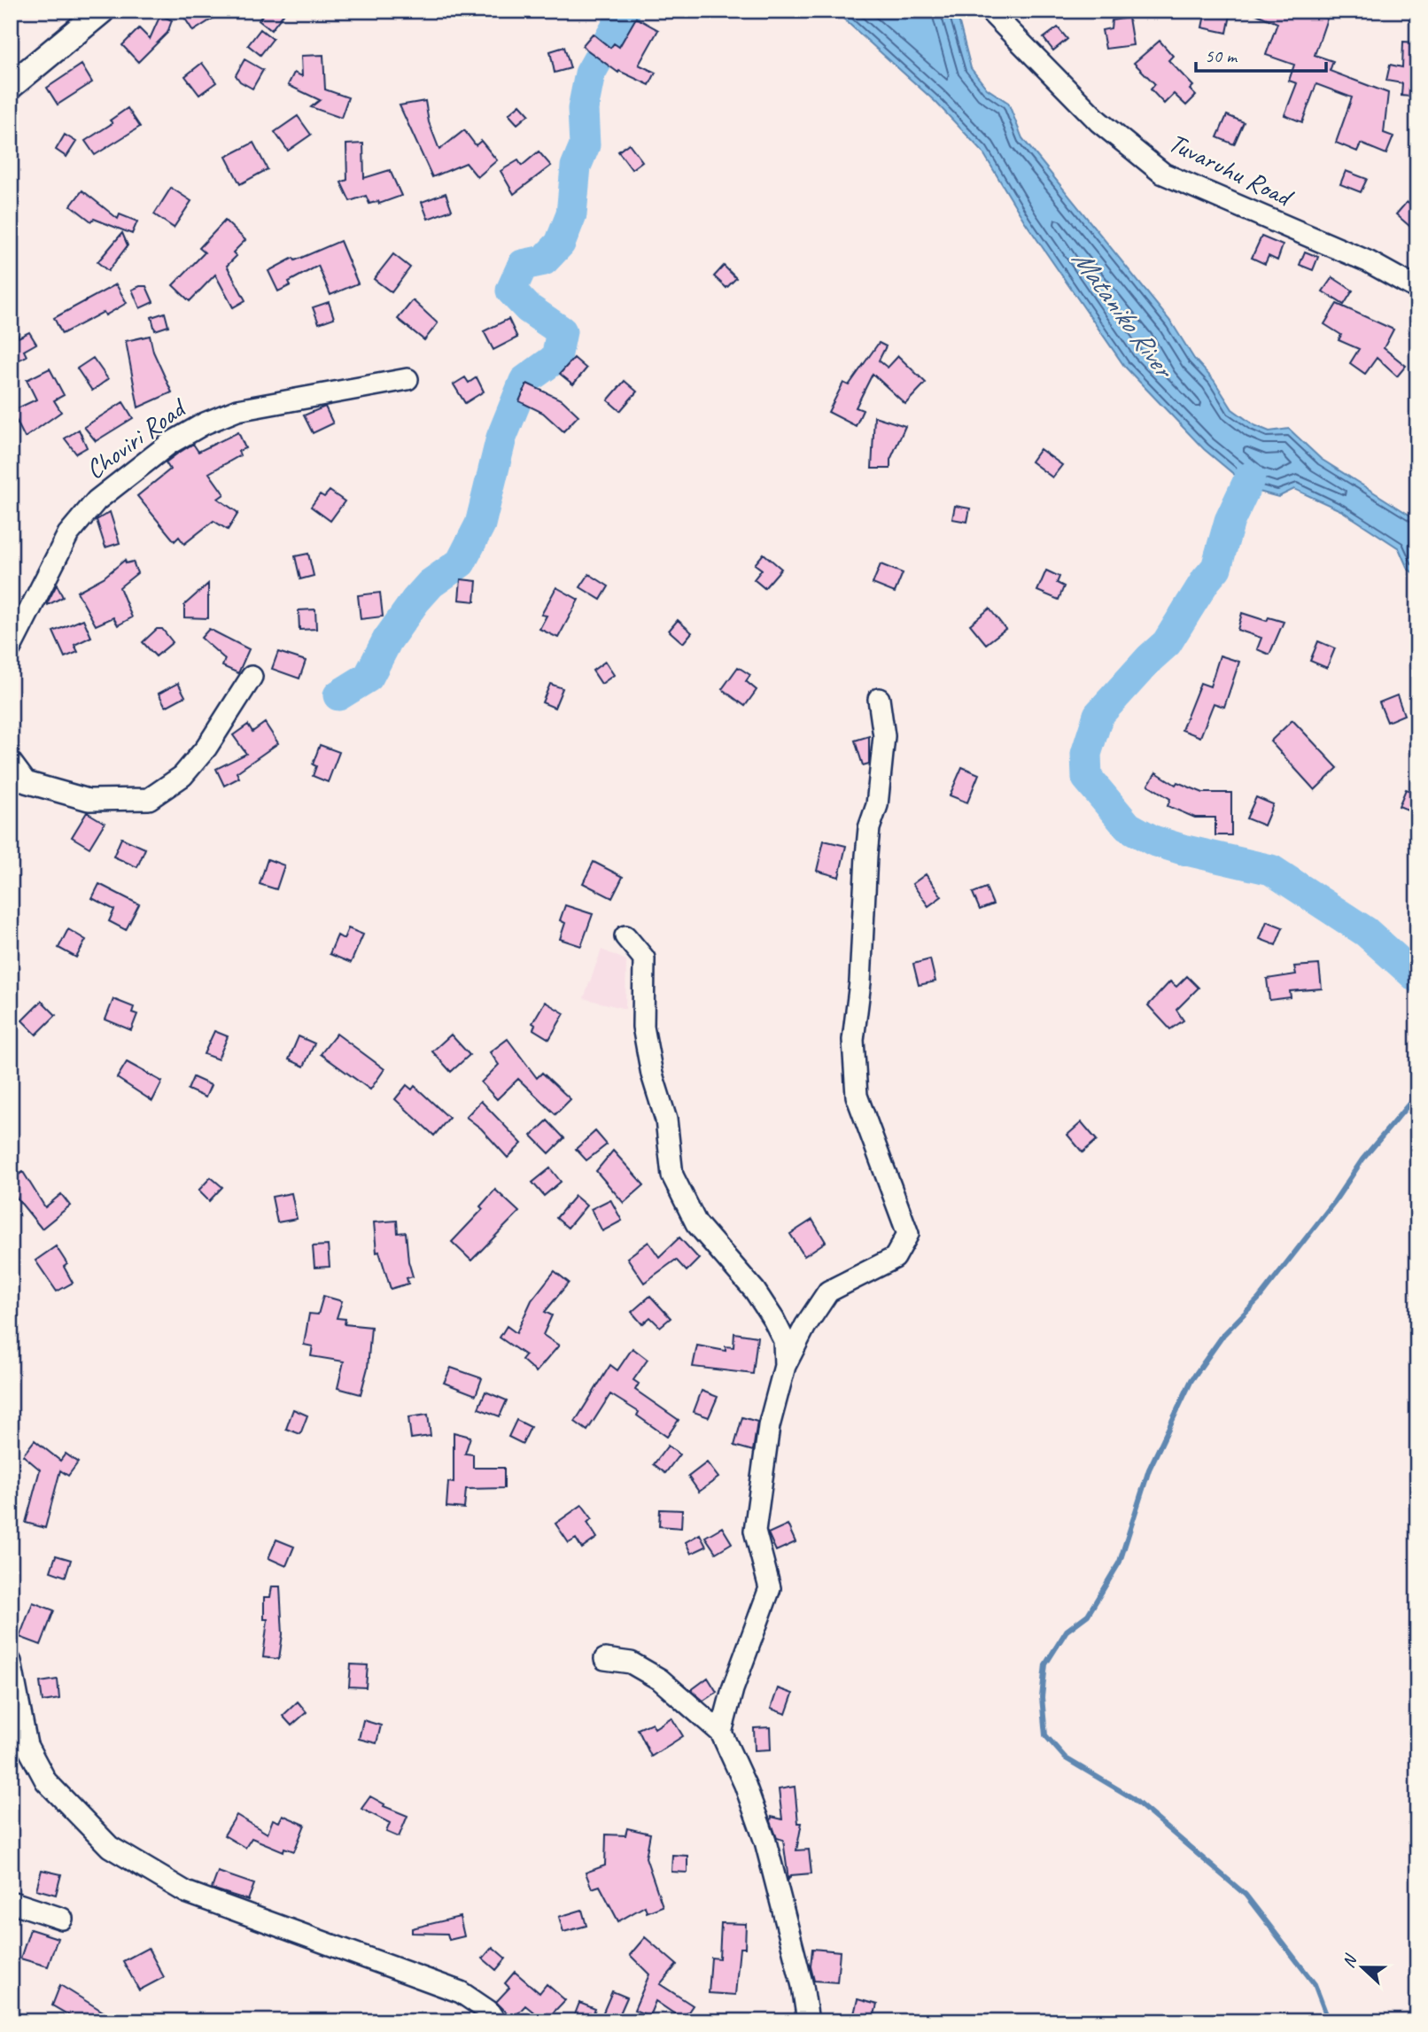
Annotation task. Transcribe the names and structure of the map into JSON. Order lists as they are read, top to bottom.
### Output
{
  "streets": {
    "street": ["Tuvaruhu Road", "Choviri Road"]
  },
  "water": ["Mataniko River"],
  "scale_bar": "50 m",
  "north": "left"
}
